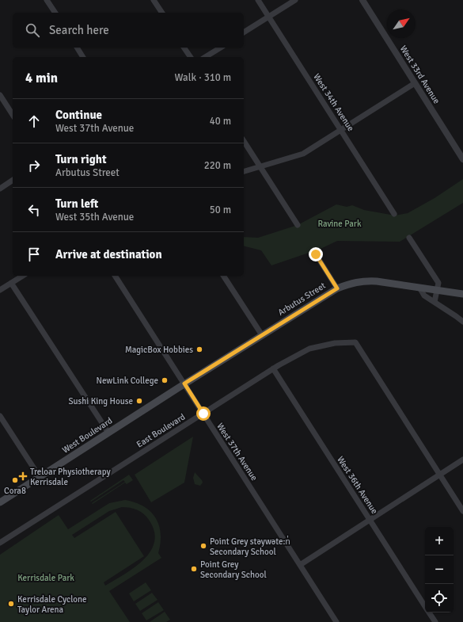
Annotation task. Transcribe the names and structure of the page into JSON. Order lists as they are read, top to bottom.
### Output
{
  "streets": {
    "main road": ["Arbutus Street", "West Boulevard"],
    "street": [
      "West 33rd Avenue",
      "West 34th Avenue",
      "East Boulevard",
      "West 37th Avenue",
      "West 36th Avenue"
    ]
  },
  "crossings": [
    ["Arbutus Street", "West Boulevard"],
    ["Arbutus Street", "West 37th Avenue"],
    ["East Boulevard", "West 37th Avenue"],
    ["East Boulevard", "West 36th Avenue"],
    ["West Boulevard", "West 37th Avenue"]
  ],
  "parks": ["Ravine Park", "Kerrisdale Park"],
  "places": {
    "other": [
      "MagicBox Hobbies",
      "NewLink College",
      "Sushi King House",
      "Cora8",
      "Point Grey stəywəte:n̓ Secondary School",
      "Point Grey Secondary School",
      "Kerrisdale Cyclone Taylor Arena"
    ],
    "health": ["Treloar Physiotherapy Kerrisdale"]
  },
  "north": "top right",
  "page": {
    "search": "Search here",
    "heading": ["4 min", "Walk · 310 m"],
    "list": [
      ["Continue", "West 37th Avenue", "40 m"],
      ["Turn right", "Arbutus Street", "220 m"],
      ["Turn left", "West 35th Avenue", "50 m"],
      "Arrive at destination"
    ],
    "map_buttons": ["+", "−"]
  }
}
